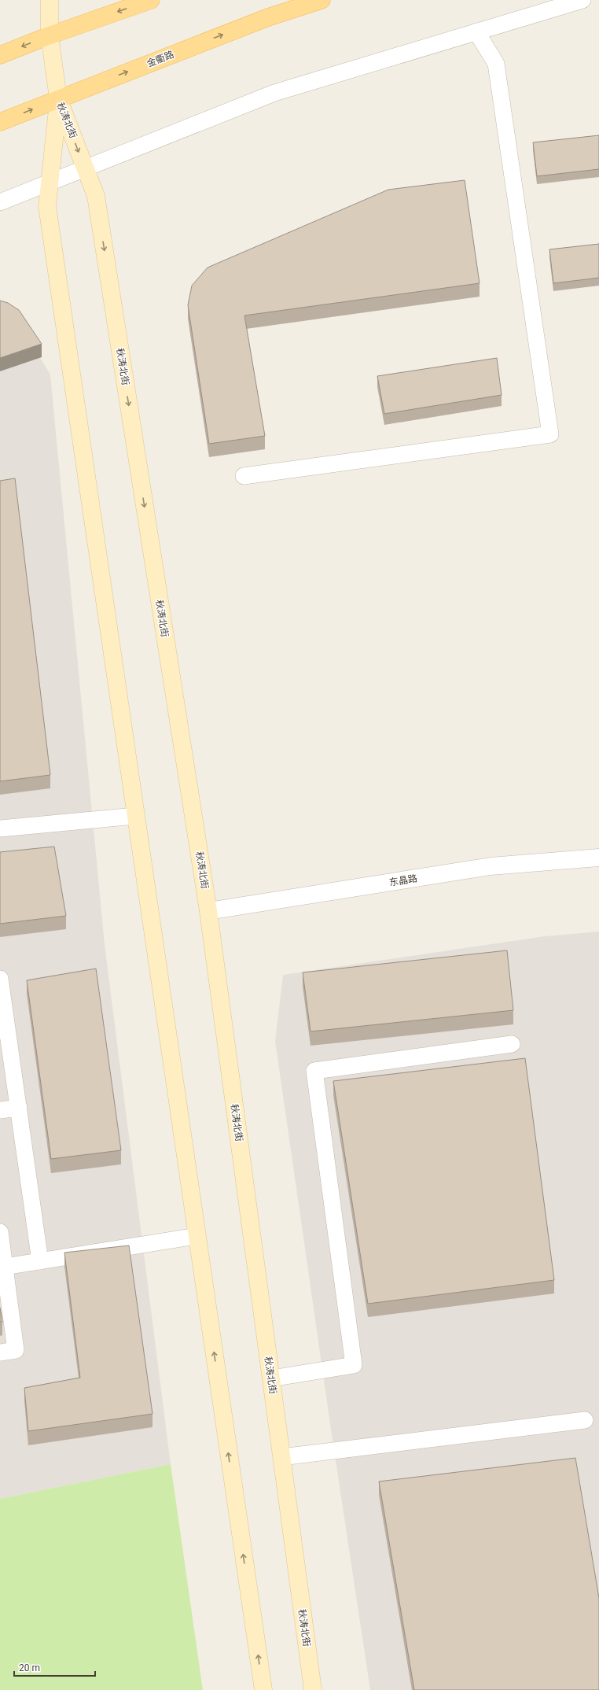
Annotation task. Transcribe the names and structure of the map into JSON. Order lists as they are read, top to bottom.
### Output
{
  "streets": {
    "main road": ["金衢路", "秋涛北街"],
    "street": ["东晶路"]
  },
  "crossings": [
    ["金衢路", "秋涛北街"],
    ["秋涛北街", "东晶路"]
  ],
  "scale_bar": "20 m"
}
